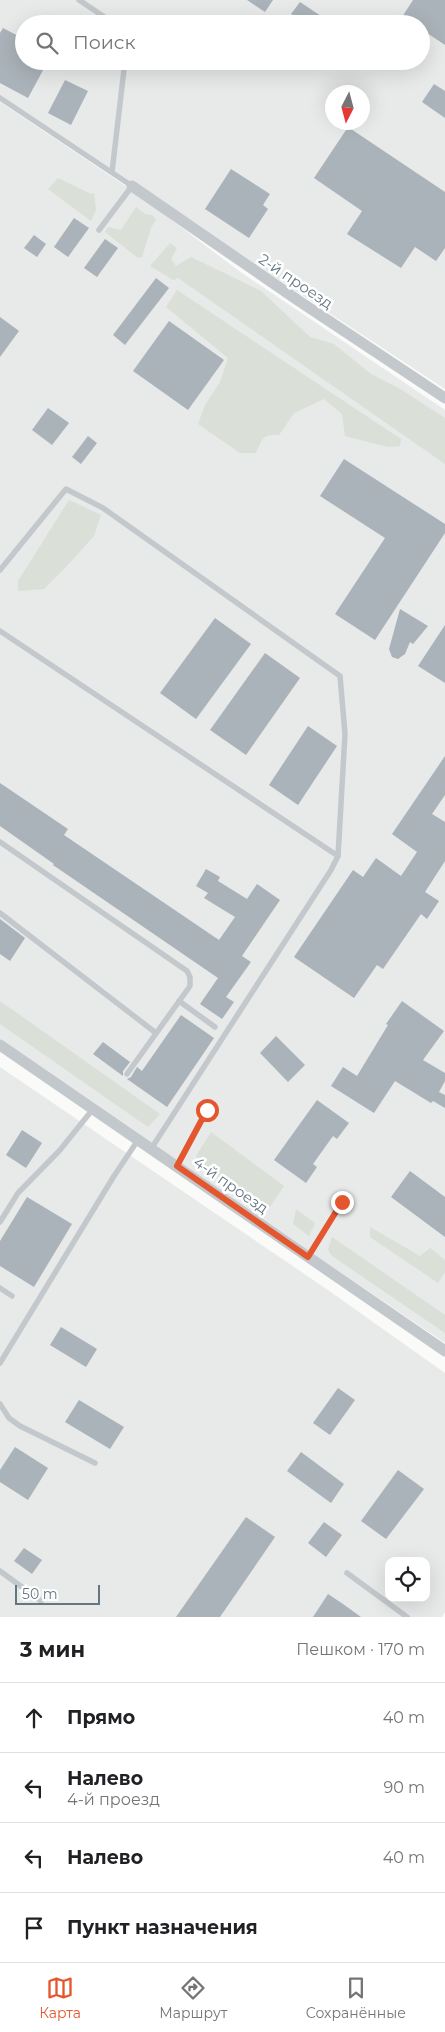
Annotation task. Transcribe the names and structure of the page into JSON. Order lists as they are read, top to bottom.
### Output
{
  "streets": {
    "street": ["2-й проезд", "4-й проезд"]
  },
  "scale_bar": "50 m",
  "north": "bottom",
  "page": {
    "search": "Поиск",
    "scale": "50 m",
    "heading": ["3 мин", "Пешком · 170 m"],
    "list": [
      ["Прямо", "40 m"],
      ["Налево", "4-й проезд", "90 m"],
      ["Налево", "40 m"],
      "Пункт назначения"
    ],
    "nav": ["Карта", "Маршрут", "Сохранённые"]
  }
}
